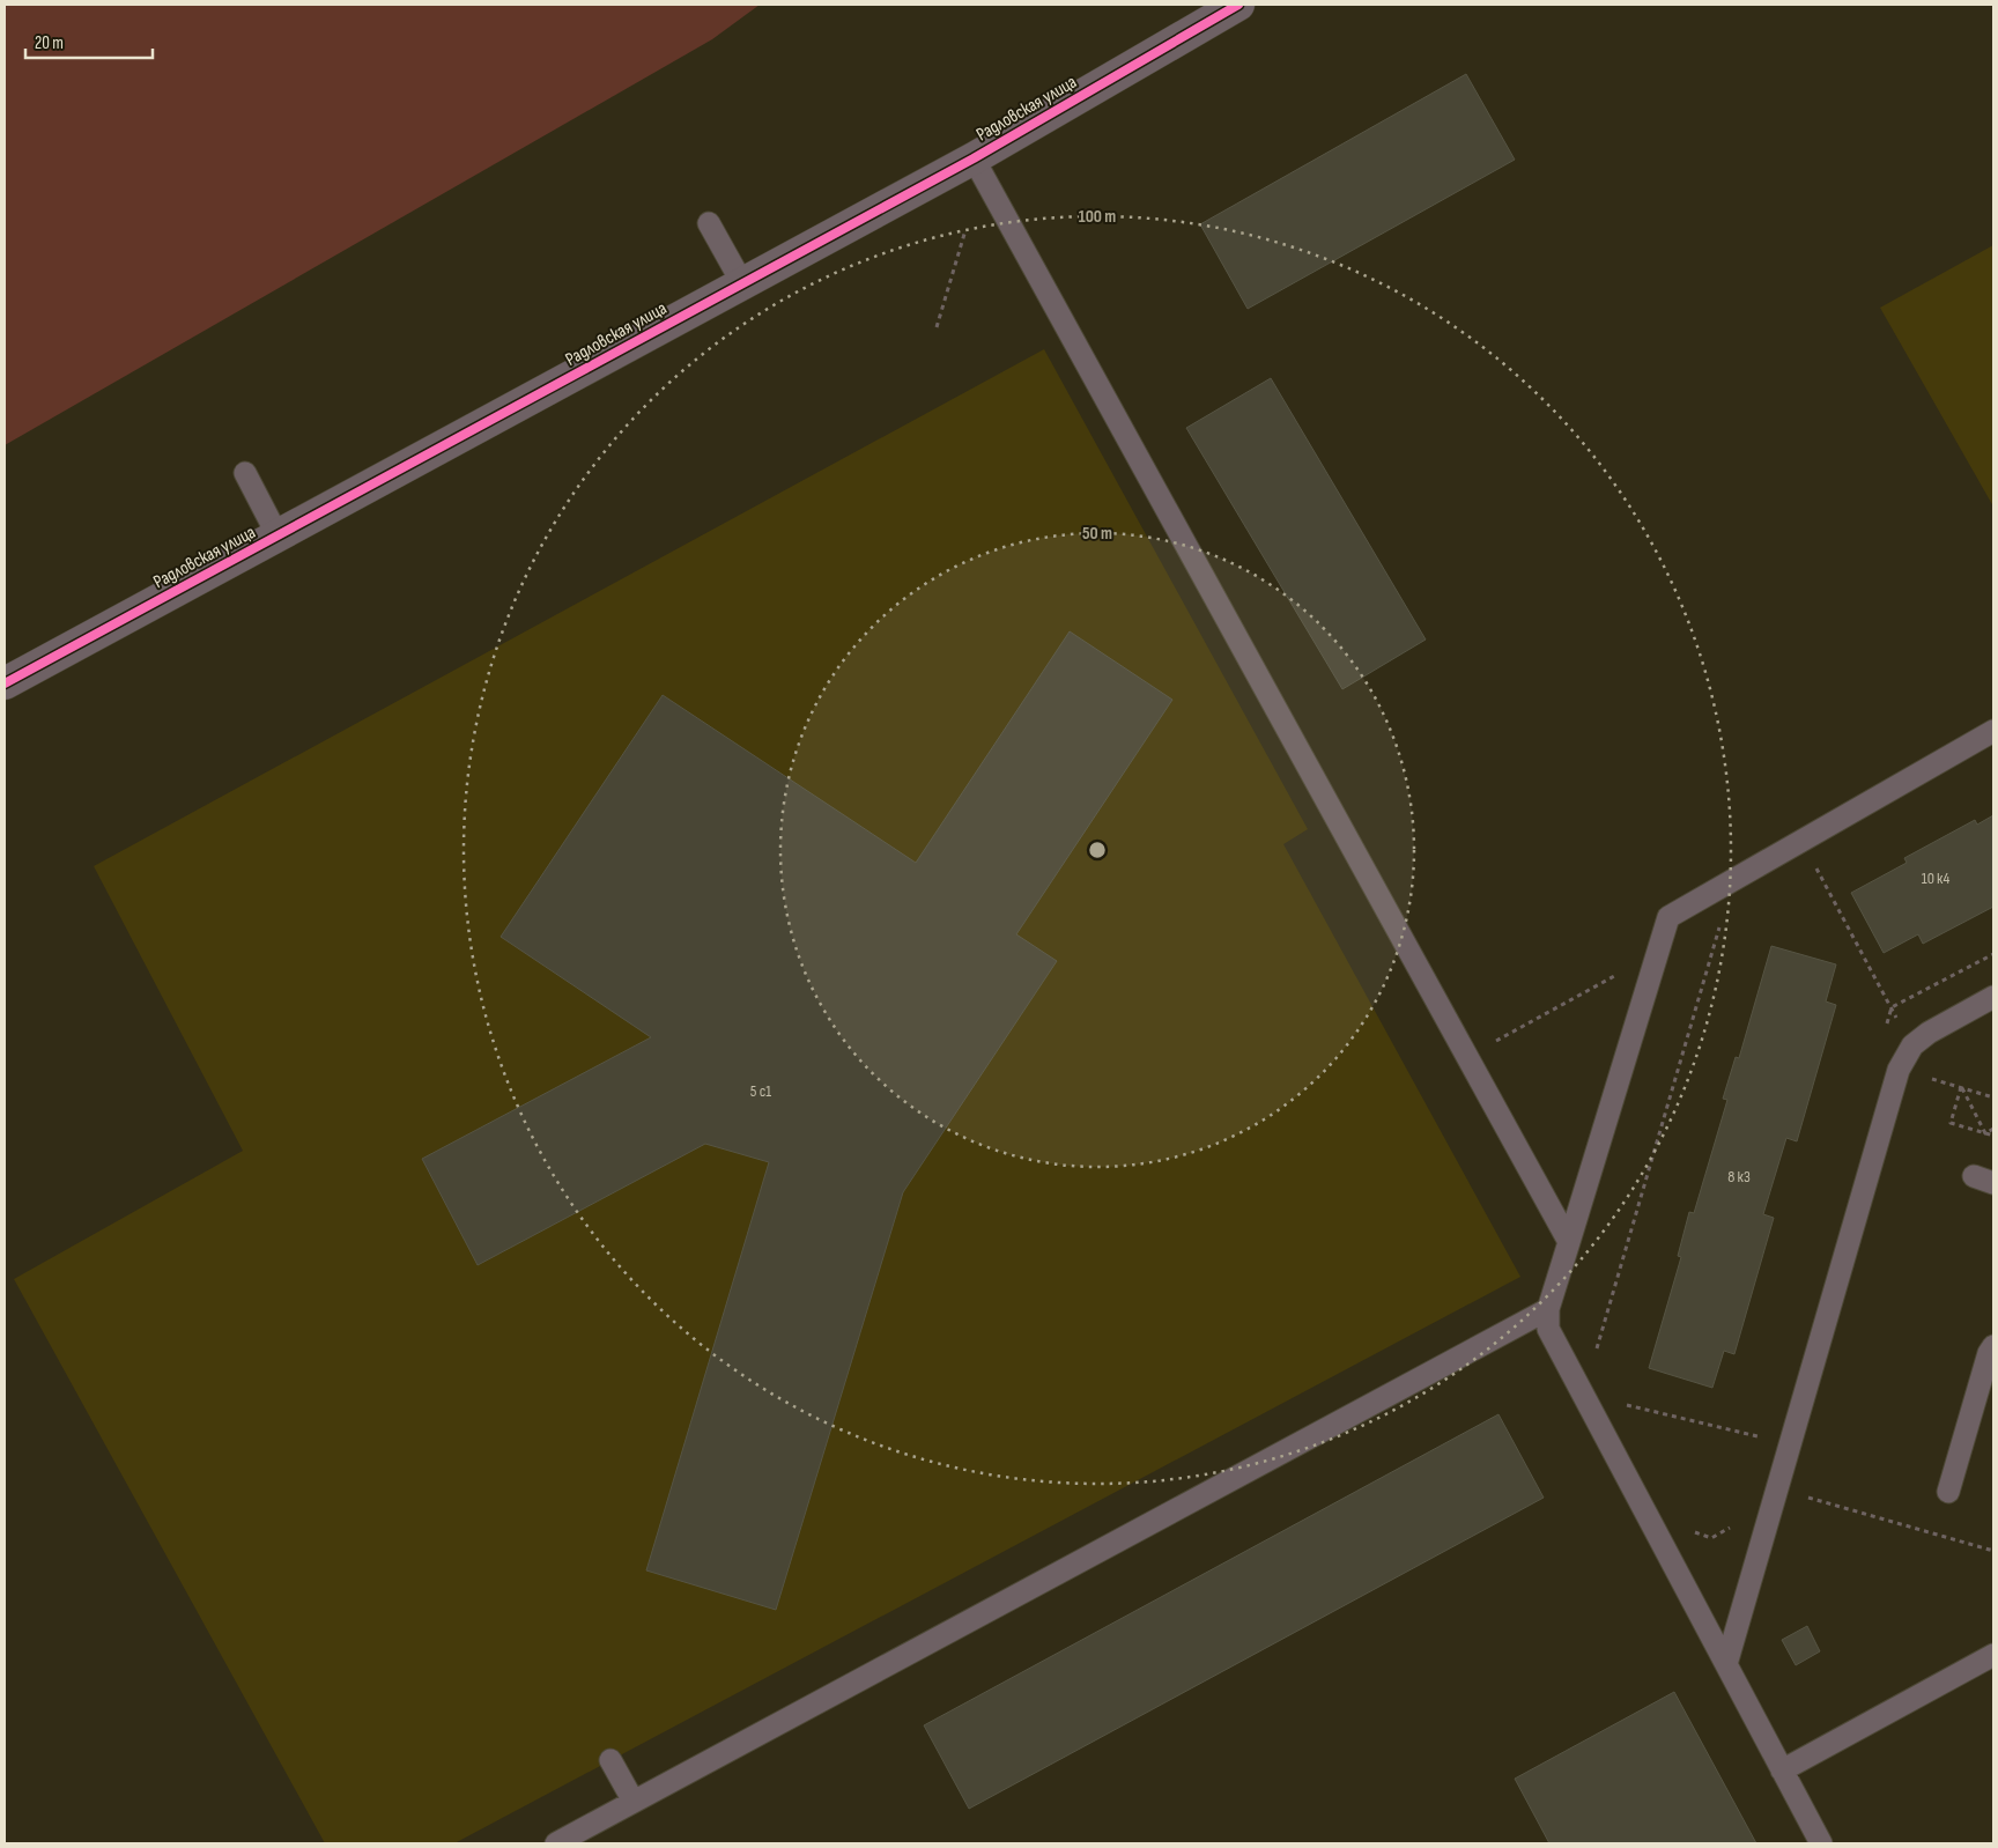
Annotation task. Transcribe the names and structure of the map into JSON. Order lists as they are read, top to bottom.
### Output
{
  "streets": {
    "street": ["Радловская улица"]
  },
  "house_numbers": ["10 к4", "5 с1", "8 к3"],
  "scale_bar": "20 m",
  "rings": ["100 m", "50 m"]
}
